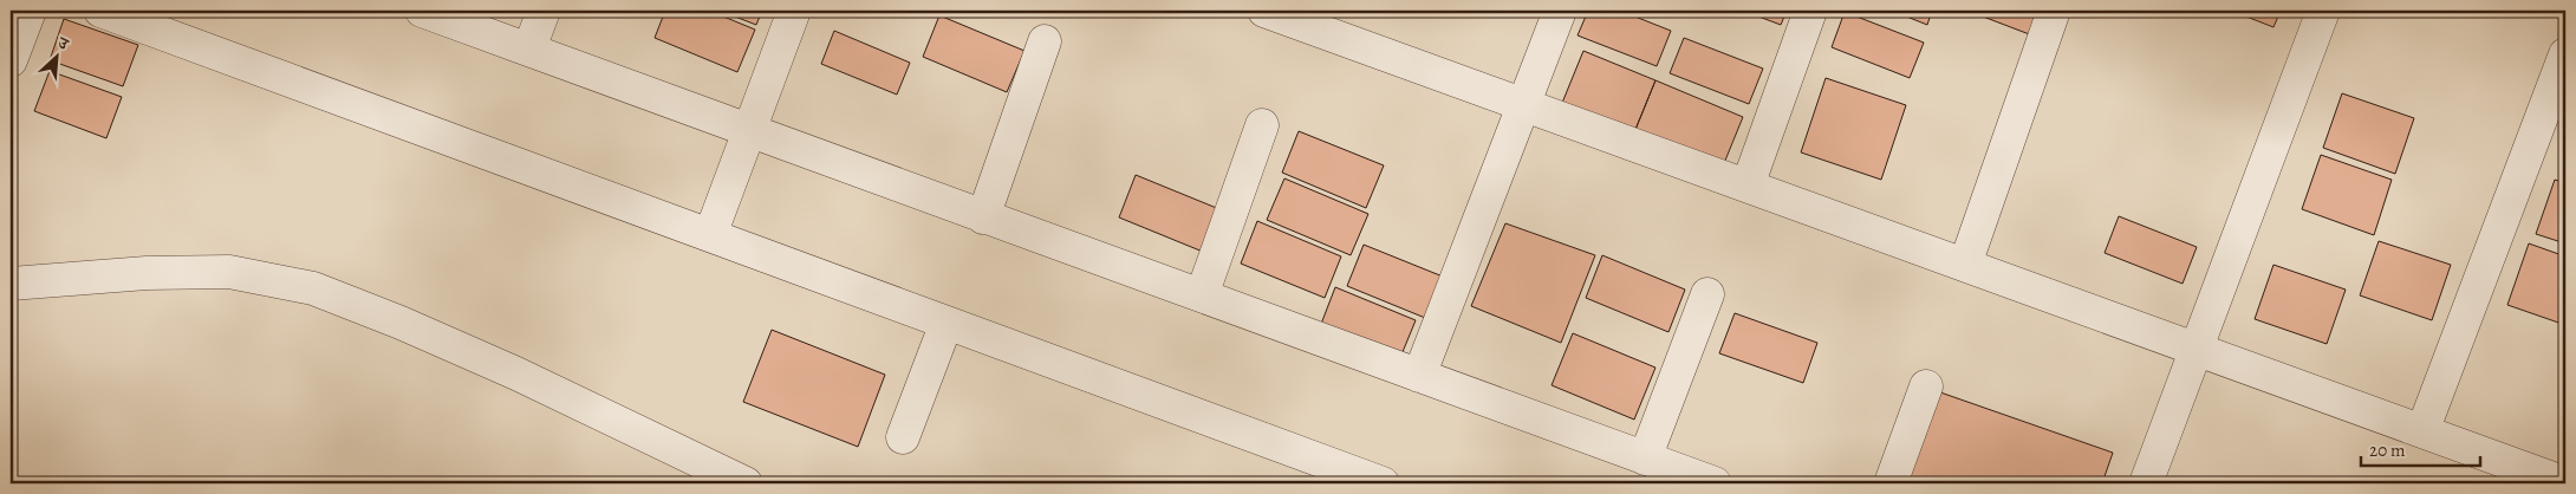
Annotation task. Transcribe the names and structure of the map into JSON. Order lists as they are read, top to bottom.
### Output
{
  "scale_bar": "20 m",
  "north": "top right"
}
